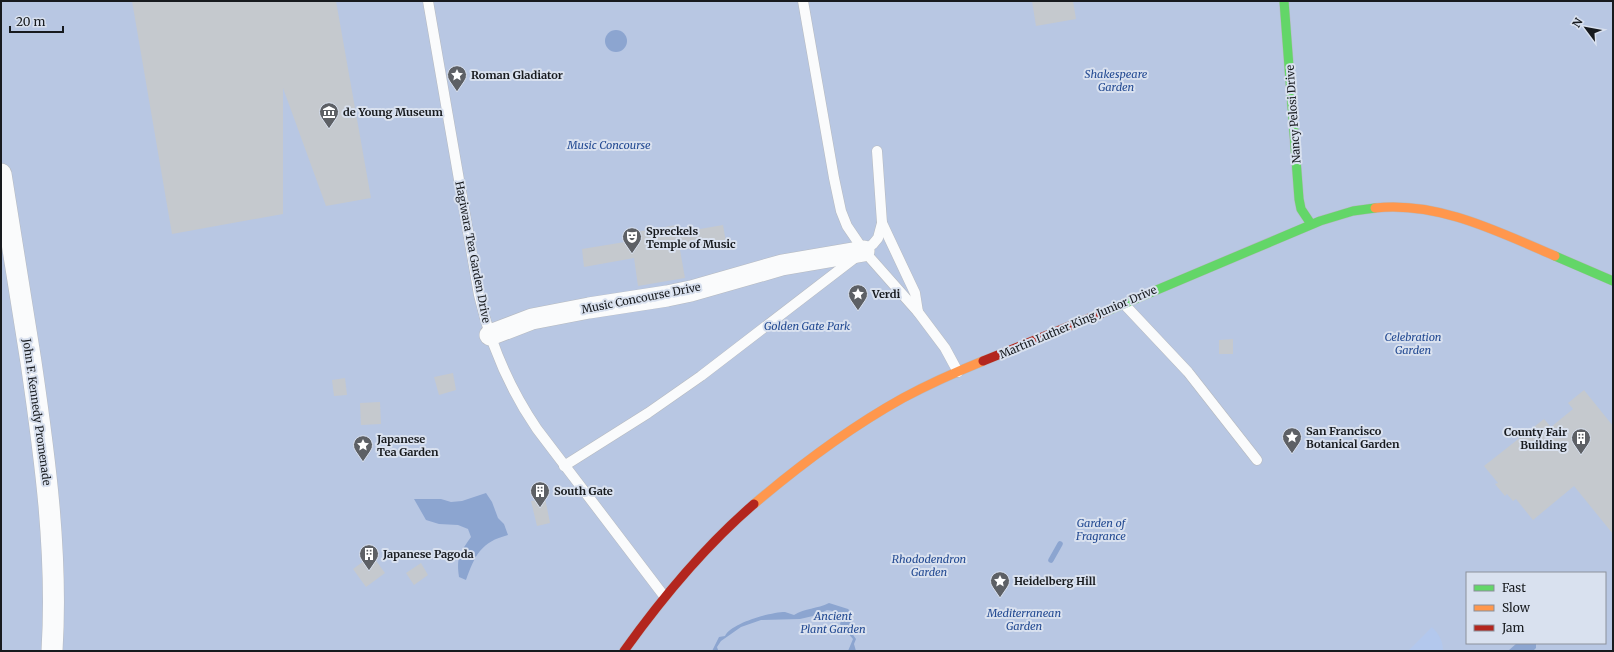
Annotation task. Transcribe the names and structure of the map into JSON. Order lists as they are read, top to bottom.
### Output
{
  "streets": {
    "street": [
      "Nancy Pelosi Drive",
      "Music Concourse Drive",
      "Martin Luther King Junior Drive",
      "John F. Kennedy Promenade"
    ],
    "lane": ["Hagiwara Tea Garden Drive"]
  },
  "crossings": [
    ["Nancy Pelosi Drive", "Martin Luther King Junior Drive"],
    ["Hagiwara Tea Garden Drive", "Music Concourse Drive"],
    ["Hagiwara Tea Garden Drive", "Martin Luther King Junior Drive"]
  ],
  "parks": [
    "Shakespeare Garden",
    "Music Concourse",
    "Golden Gate Park",
    "Celebration Garden",
    "Garden of Fragrance",
    "Rhododendron Garden",
    "Mediterranean Garden",
    "Ancient Plant Garden"
  ],
  "places": {
    "place": [
      "Roman Gladiator",
      "Verdi",
      "San Francisco Botanical Garden",
      "Japanese Tea Garden",
      "Heidelberg Hill"
    ],
    "museum": ["de Young Museum"],
    "theatre": ["Spreckels Temple of Music"],
    "building": ["County Fair Building", "South Gate", "Japanese Pagoda"]
  },
  "legend": ["Fast", "Slow", "Jam"],
  "scale_bar": "20 m",
  "north": "top left"
}
